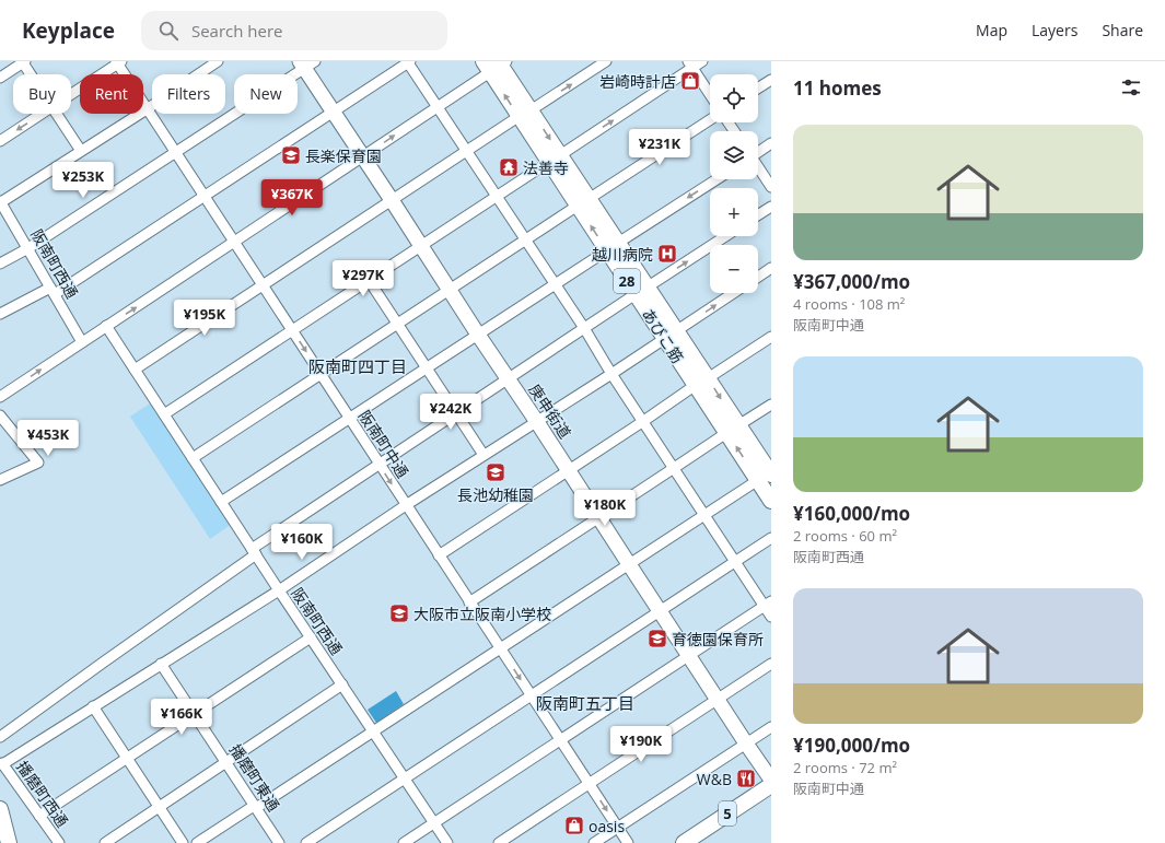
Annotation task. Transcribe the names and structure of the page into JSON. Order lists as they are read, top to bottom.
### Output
{
  "streets": {
    "main road": ["28", "あびこ筋", "5"],
    "street": [
      "阪南町西通",
      "庚申街道",
      "阪南町中通",
      "播磨町東通",
      "播磨町西通"
    ]
  },
  "districts": ["阪南町四丁目", "阪南町五丁目"],
  "places": {
    "shop": ["岩崎時計店", "oasis"],
    "school or university": [
      "長楽保育園",
      "長池幼稚園",
      "大阪市立阪南小学校",
      "育徳園保育所"
    ],
    "temple": ["法善寺"],
    "hospital": ["越川病院"],
    "restaurant": ["W&B"]
  },
  "page": {
    "header": "Keyplace",
    "search": "Search here",
    "nav": ["Map", "Layers", "Share"],
    "heading": "11 homes",
    "map_buttons": ["+", "−"],
    "chip": [
      "Buy",
      "Rent",
      "Filters",
      "New"
    ],
    "list": [
      {
        "name": "¥367,000/mo",
        "note": "4 rooms · 108 m² · 阪南町中通"
      },
      {
        "name": "¥160,000/mo",
        "note": "2 rooms · 60 m² · 阪南町西通"
      },
      {
        "name": "¥190,000/mo",
        "note": "2 rooms · 72 m² · 阪南町中通"
      }
    ],
    "price": [
      "¥231K",
      "¥253K",
      "¥367K",
      "¥297K",
      "¥195K",
      "¥242K",
      "¥453K",
      "¥180K",
      "¥160K",
      "¥166K",
      "¥190K"
    ]
  }
}
